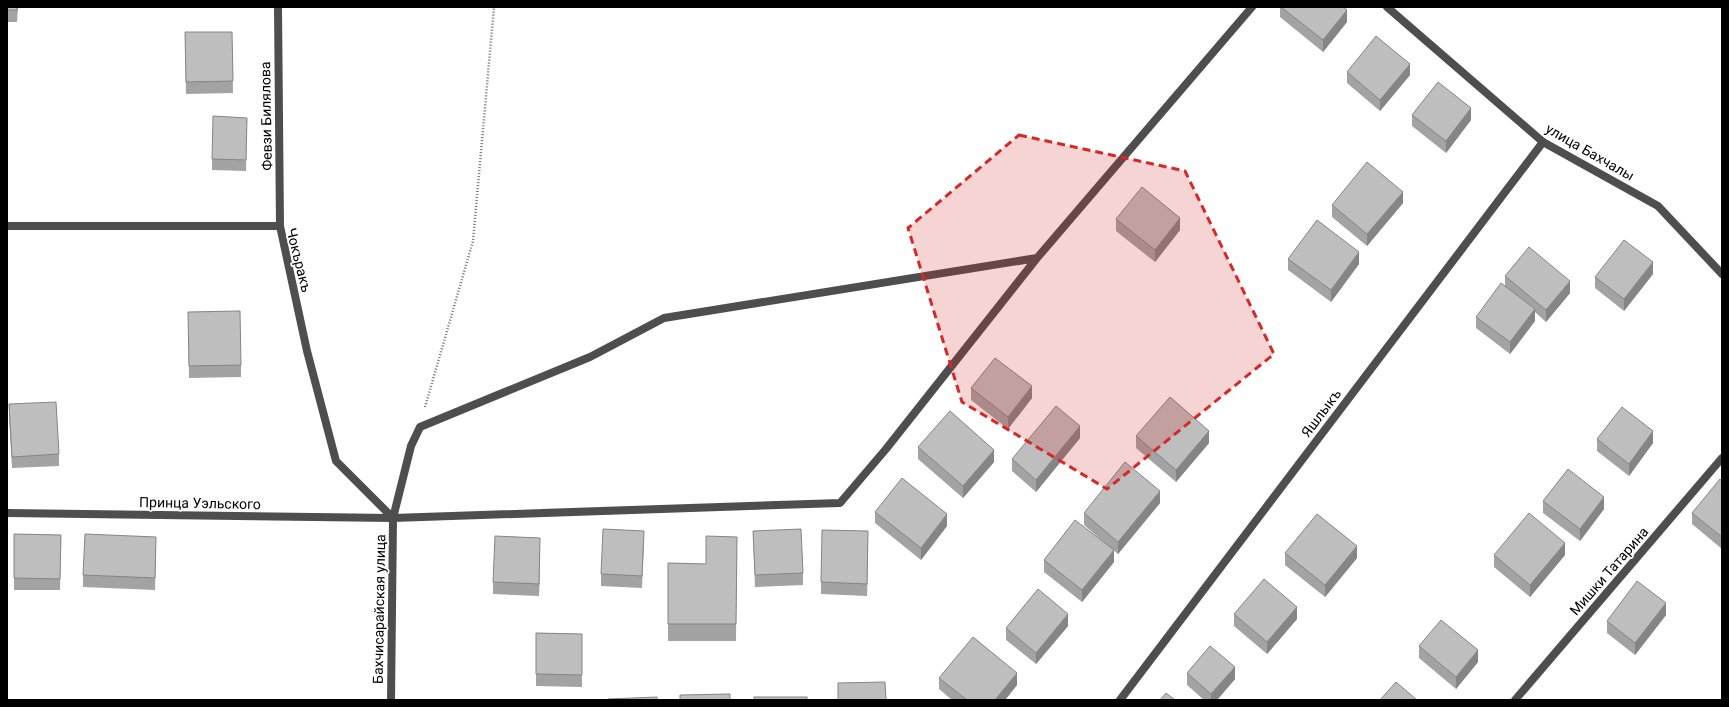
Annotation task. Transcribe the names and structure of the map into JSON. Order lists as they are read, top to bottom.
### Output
{
  "streets": {
    "street": [
      "Февзи Билялова",
      "улица Бахчалы",
      "Чокъракъ",
      "Яшлыкъ",
      "Принца Уэльского",
      "Мишки Татарина",
      "Бахчисарайская улица"
    ]
  },
  "crossings": [
    ["Февзи Билялова", "Чокъракъ"],
    ["улица Бахчалы", "Яшлыкъ"],
    ["Чокъракъ", "Принца Уэльского"],
    ["Чокъракъ", "Бахчисарайская улица"],
    ["Принца Уэльского", "Бахчисарайская улица"]
  ]
}
